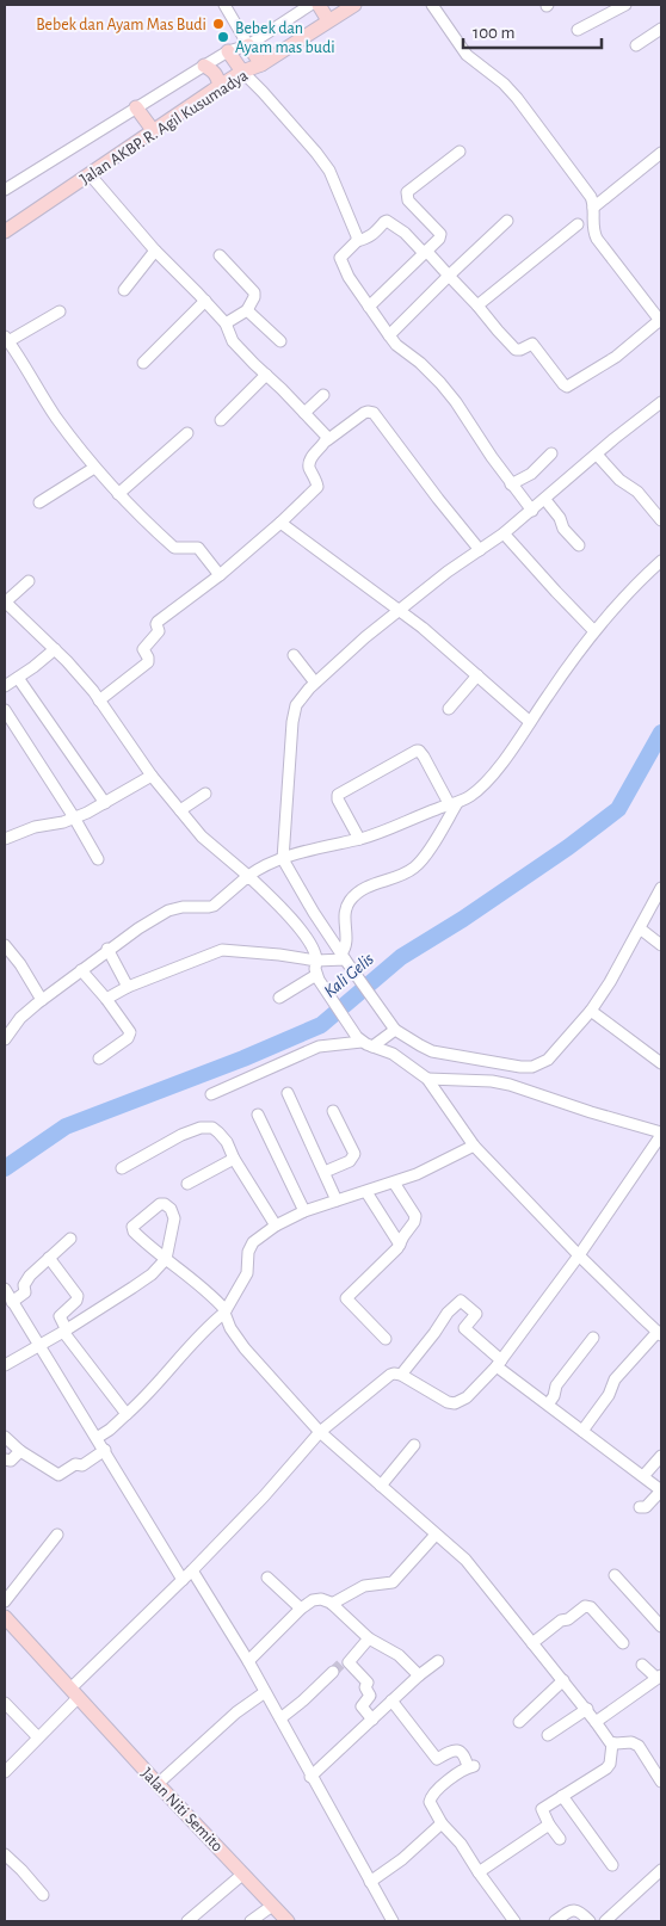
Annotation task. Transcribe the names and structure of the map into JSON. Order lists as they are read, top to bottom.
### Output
{
  "streets": {
    "main road": ["Jalan AKBP. R. Agil Kusumadya", "Jalan Niti Semito"]
  },
  "water": ["Kali Gelis"],
  "places": ["Bebek dan Ayam Mas Budi", "Bebek dan Ayam mas budi"],
  "scale_bar": "100 m"
}
